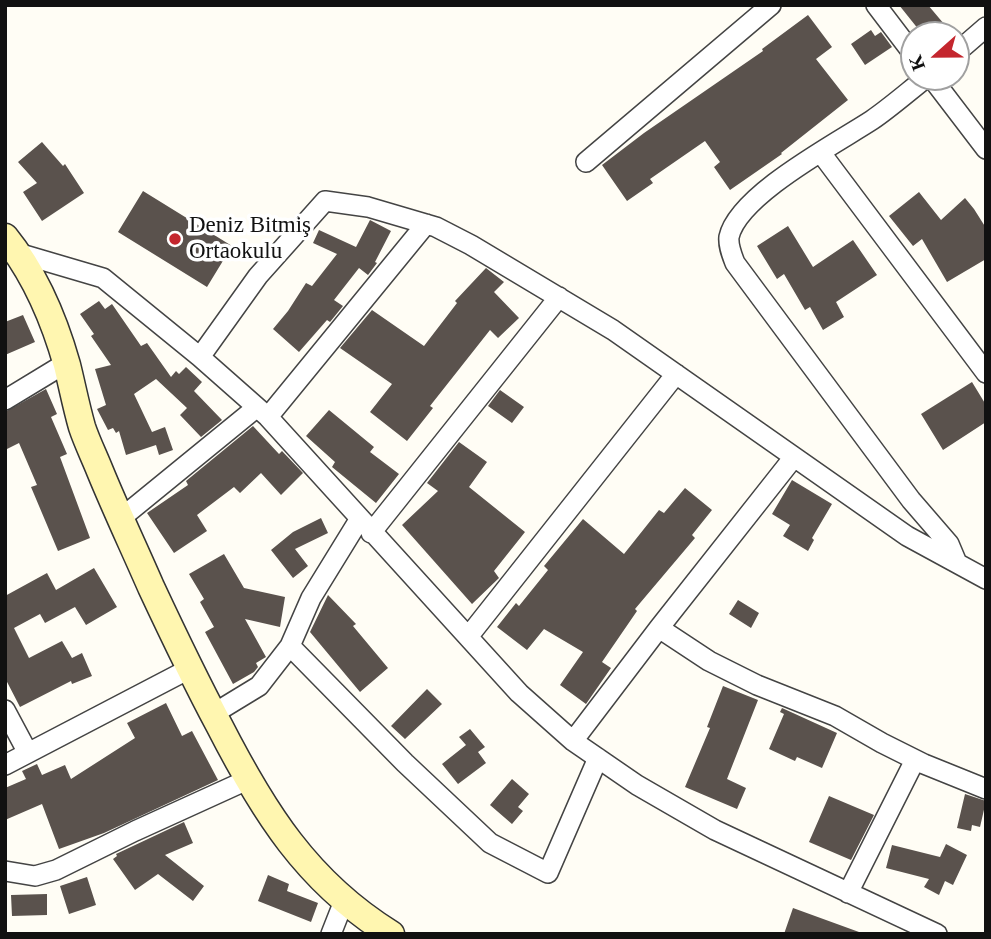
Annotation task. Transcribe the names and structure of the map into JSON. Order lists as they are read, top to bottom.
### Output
{
  "places": ["Deniz Bitmiş Ortaokulu"],
  "north": "left"
}
